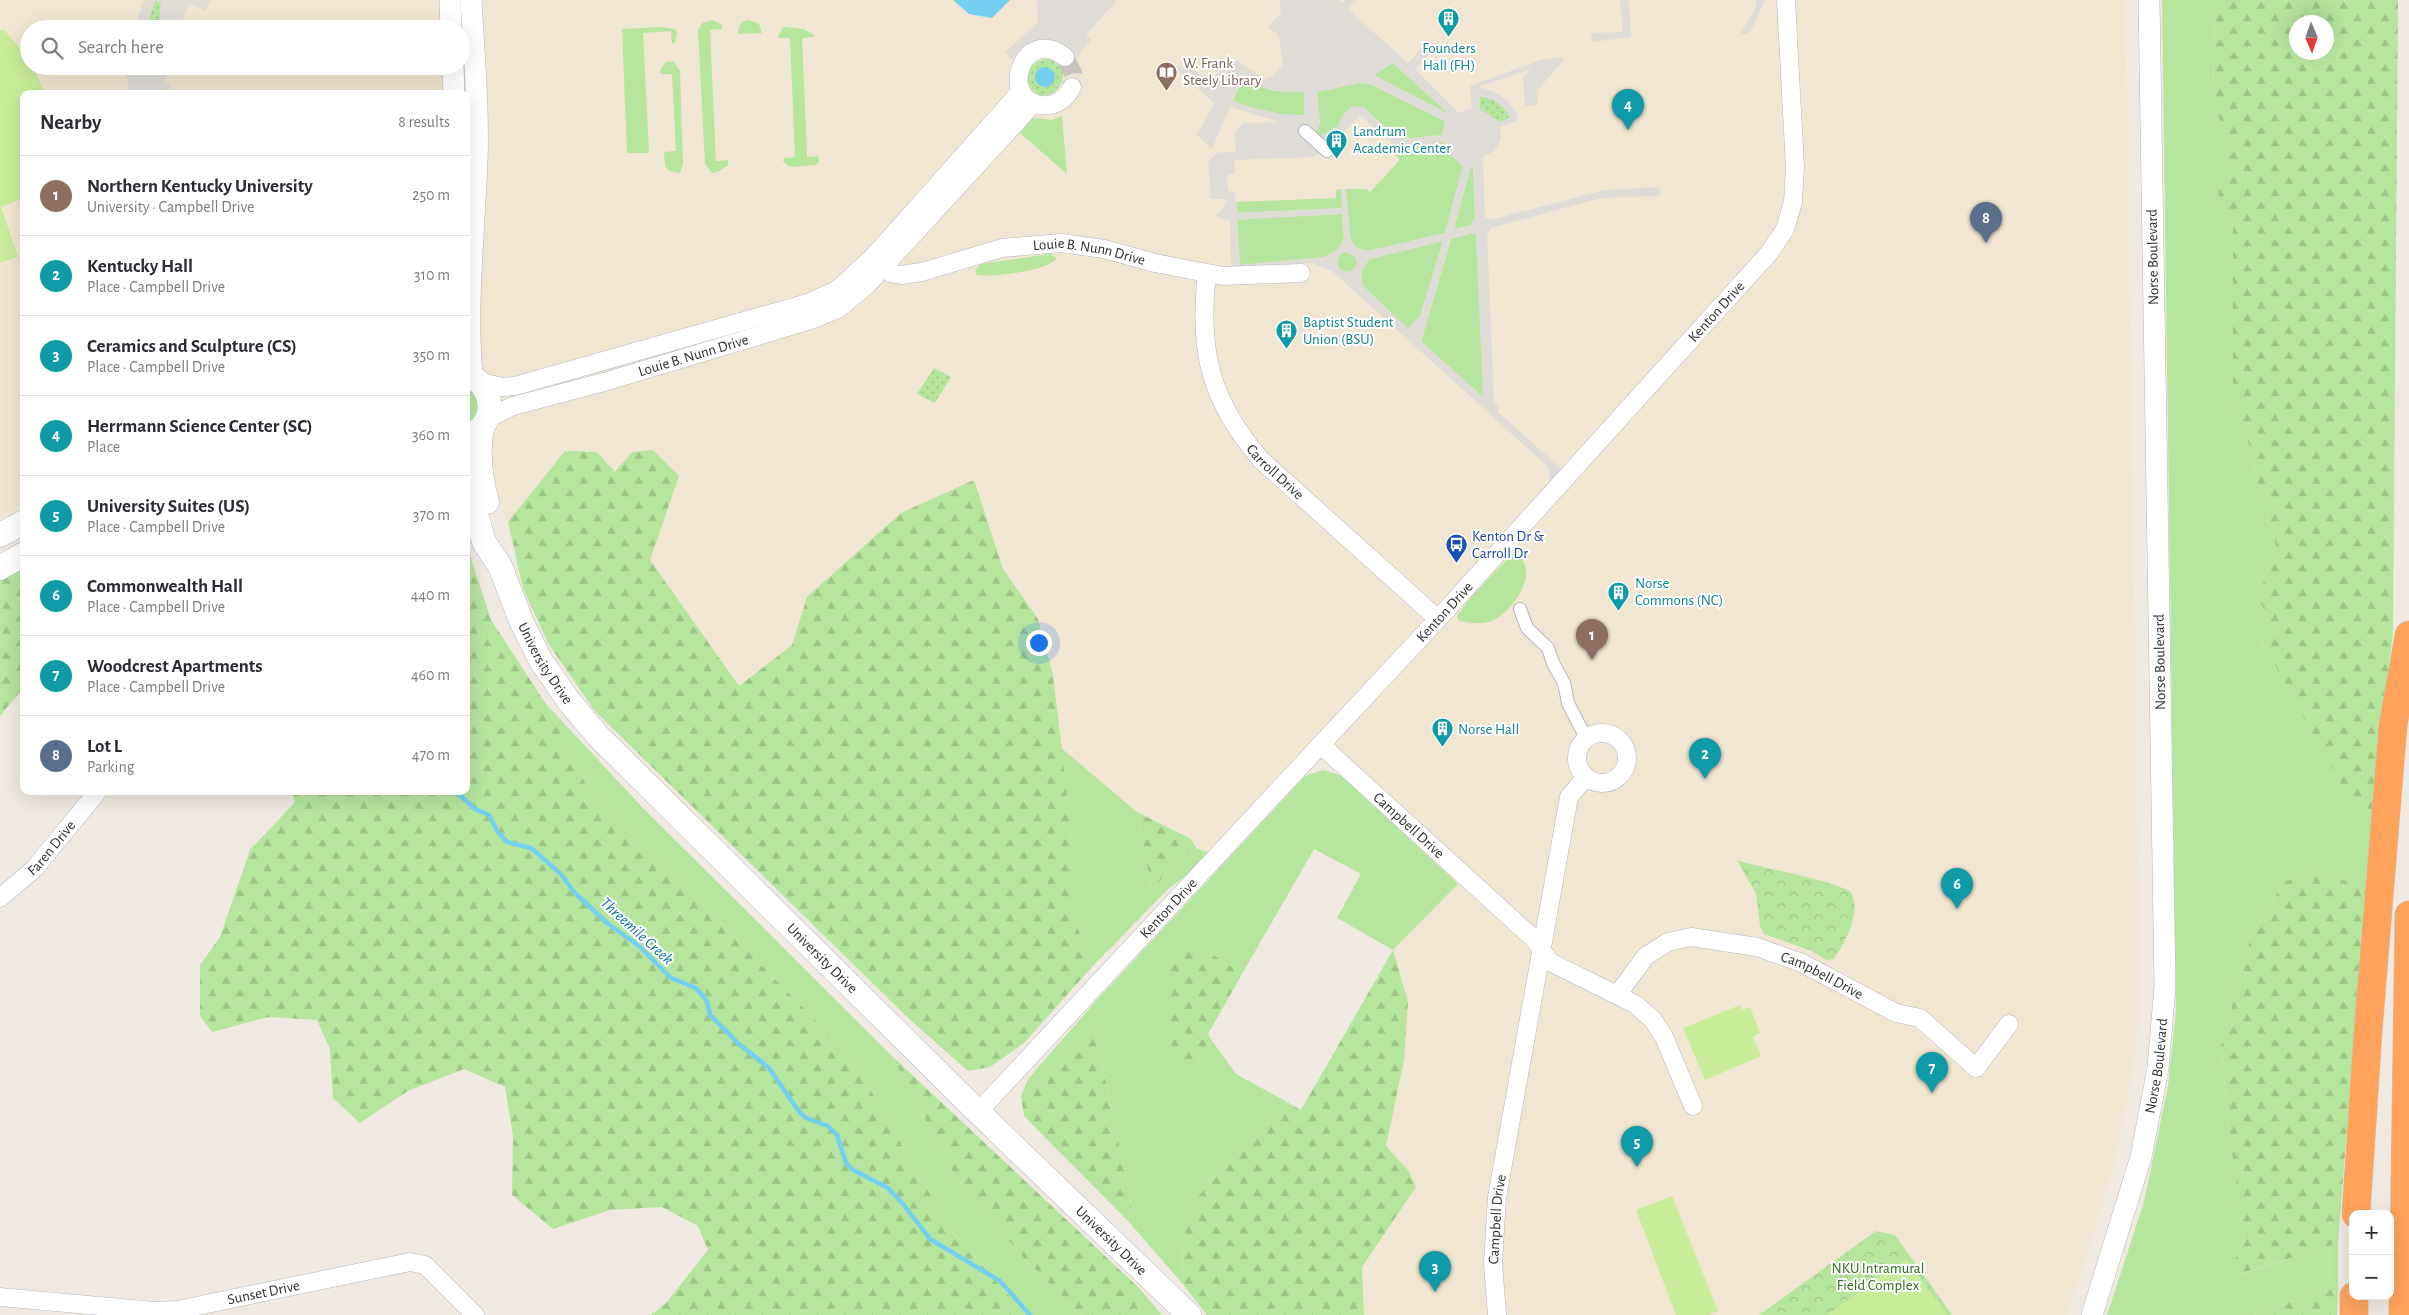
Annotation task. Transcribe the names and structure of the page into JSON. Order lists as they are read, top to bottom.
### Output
{
  "streets": {
    "main road": ["University Drive"],
    "street": [
      "Louie B. Nunn Drive",
      "Norse Boulevard",
      "Kenton Drive",
      "Carroll Drive",
      "Campbell Drive",
      "Faren Drive",
      "Sunset Drive"
    ]
  },
  "crossings": [
    ["Louie B. Nunn Drive", "Carroll Drive"],
    ["Louie B. Nunn Drive", "University Drive"],
    ["Kenton Drive", "Carroll Drive"],
    ["Kenton Drive", "University Drive"],
    ["Kenton Drive", "Campbell Drive"]
  ],
  "water": ["Threemile Creek"],
  "parks": ["NKU Intramural Field Complex"],
  "places": {
    "building": [
      "Founders Hall (FH)",
      "Landrum Academic Center",
      "Baptist Student Union (BSU)",
      "Norse Commons (NC)",
      "Norse Hall"
    ],
    "library": ["W. Frank Steely Library"],
    "bus stop": ["Kenton Dr & Carroll Dr"]
  },
  "north": "bottom",
  "page": {
    "search": "Search here",
    "pins": [
      "4",
      "8",
      "1",
      "2",
      "6",
      "7",
      "5",
      "3"
    ],
    "heading": ["Nearby", "8 results"],
    "list": [
      {
        "mark": "1",
        "name": "Northern Kentucky University",
        "note": "University · Campbell Drive",
        "value": "250 m"
      },
      {
        "mark": "2",
        "name": "Kentucky Hall",
        "note": "Place · Campbell Drive",
        "value": "310 m"
      },
      {
        "mark": "3",
        "name": "Ceramics and Sculpture (CS)",
        "note": "Place · Campbell Drive",
        "value": "350 m"
      },
      {
        "mark": "4",
        "name": "Herrmann Science Center (SC)",
        "note": "Place",
        "value": "360 m"
      },
      {
        "mark": "5",
        "name": "University Suites (US)",
        "note": "Place · Campbell Drive",
        "value": "370 m"
      },
      {
        "mark": "6",
        "name": "Commonwealth Hall",
        "note": "Place · Campbell Drive",
        "value": "440 m"
      },
      {
        "mark": "7",
        "name": "Woodcrest Apartments",
        "note": "Place · Campbell Drive",
        "value": "460 m"
      },
      {
        "mark": "8",
        "name": "Lot L",
        "note": "Parking",
        "value": "470 m"
      }
    ],
    "map_buttons": ["+", "−"]
  }
}
